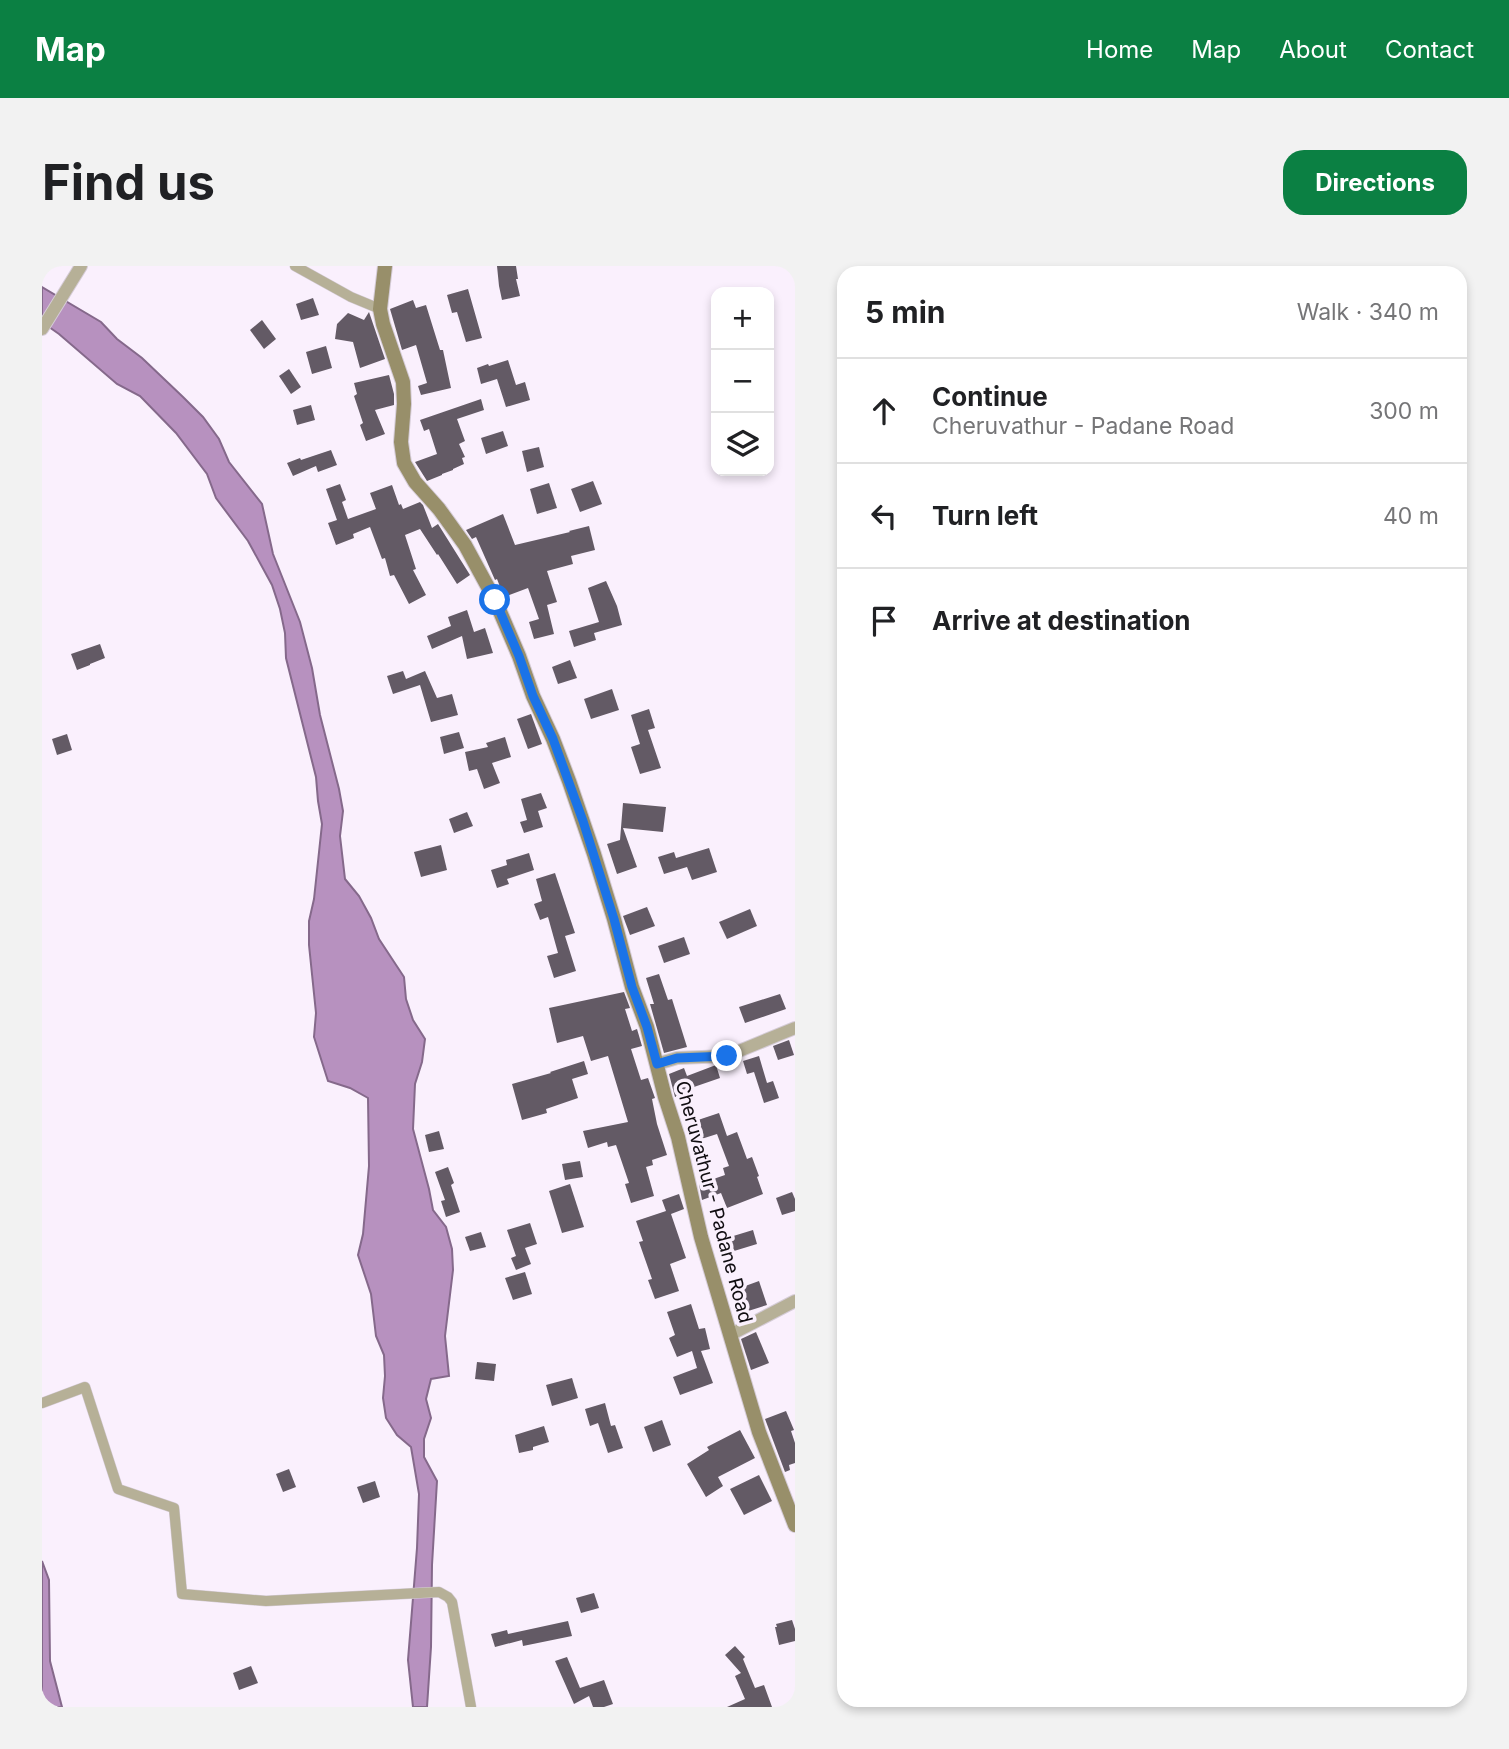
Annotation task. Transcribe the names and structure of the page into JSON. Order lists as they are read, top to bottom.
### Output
{
  "streets": {
    "main road": ["Cheruvathur - Padane Road"]
  },
  "page": {
    "header": "Map",
    "nav": [
      "Home",
      "Map",
      "About",
      "Contact"
    ],
    "buttons": "Directions",
    "title": "Find us",
    "heading": ["5 min", "Walk · 340 m"],
    "map_buttons": ["+", "−"],
    "list": [
      ["Continue", "Cheruvathur - Padane Road", "300 m"],
      ["Turn left", "40 m"],
      "Arrive at destination"
    ]
  }
}
